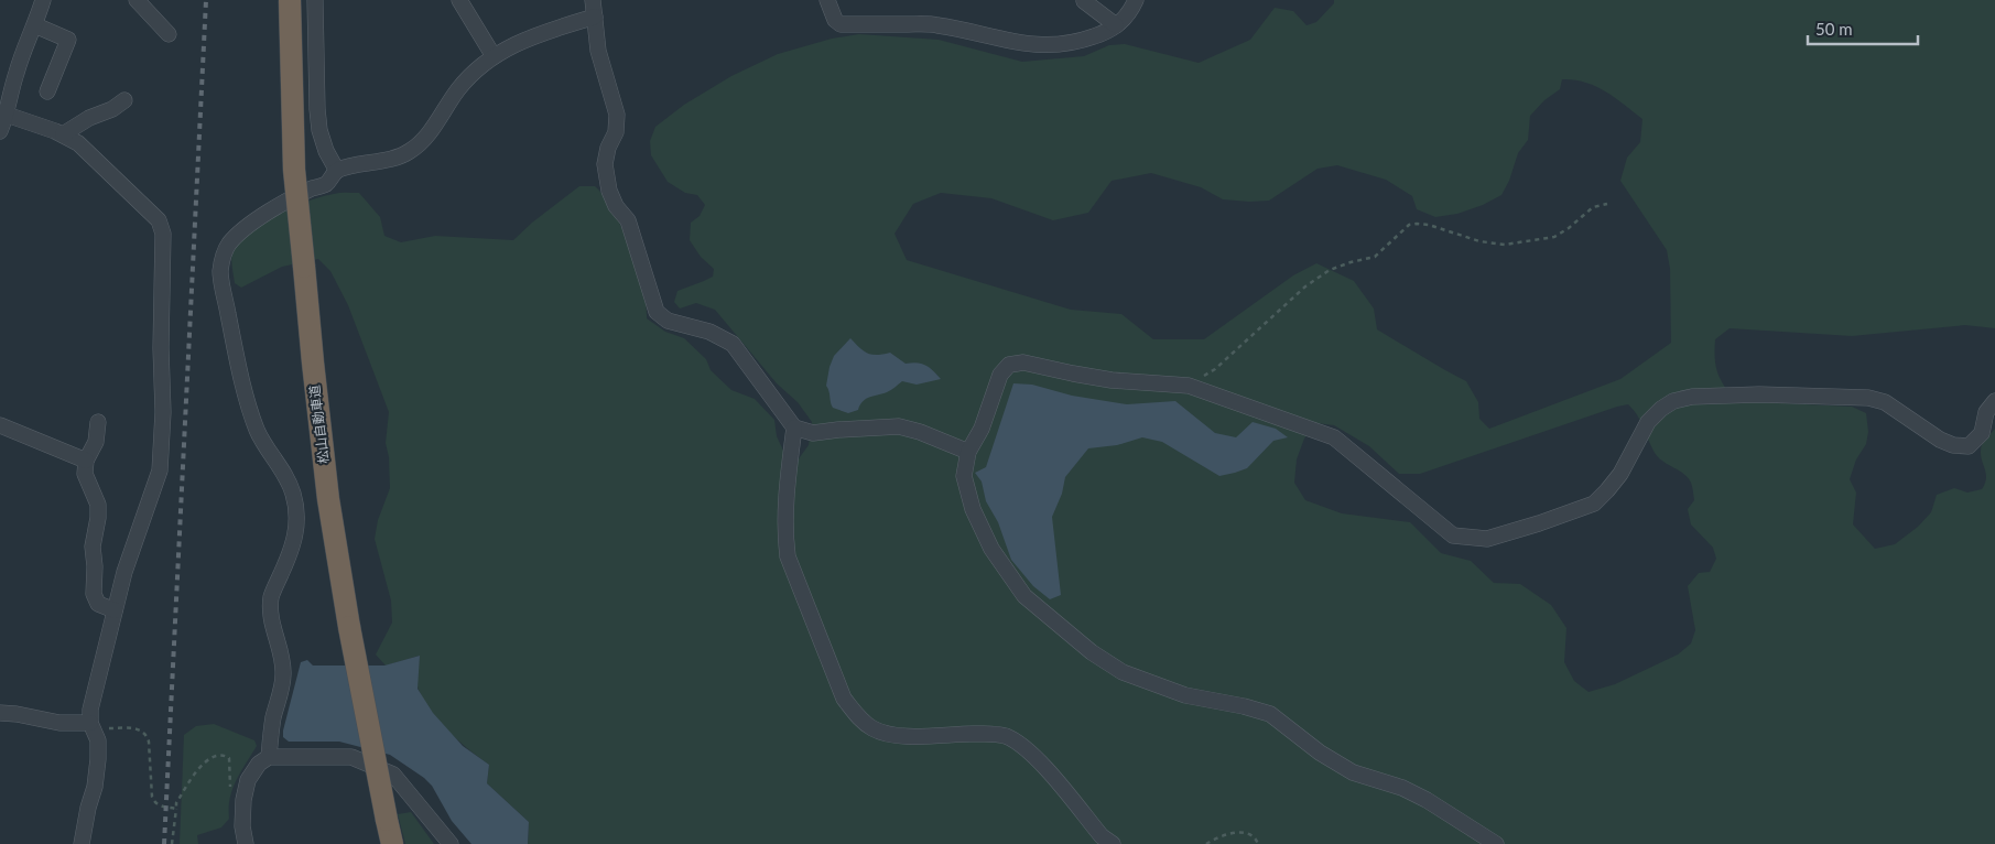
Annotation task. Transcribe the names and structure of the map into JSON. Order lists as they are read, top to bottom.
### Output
{
  "streets": {
    "highway": ["松山自動車道"]
  },
  "scale_bar": "50 m"
}
